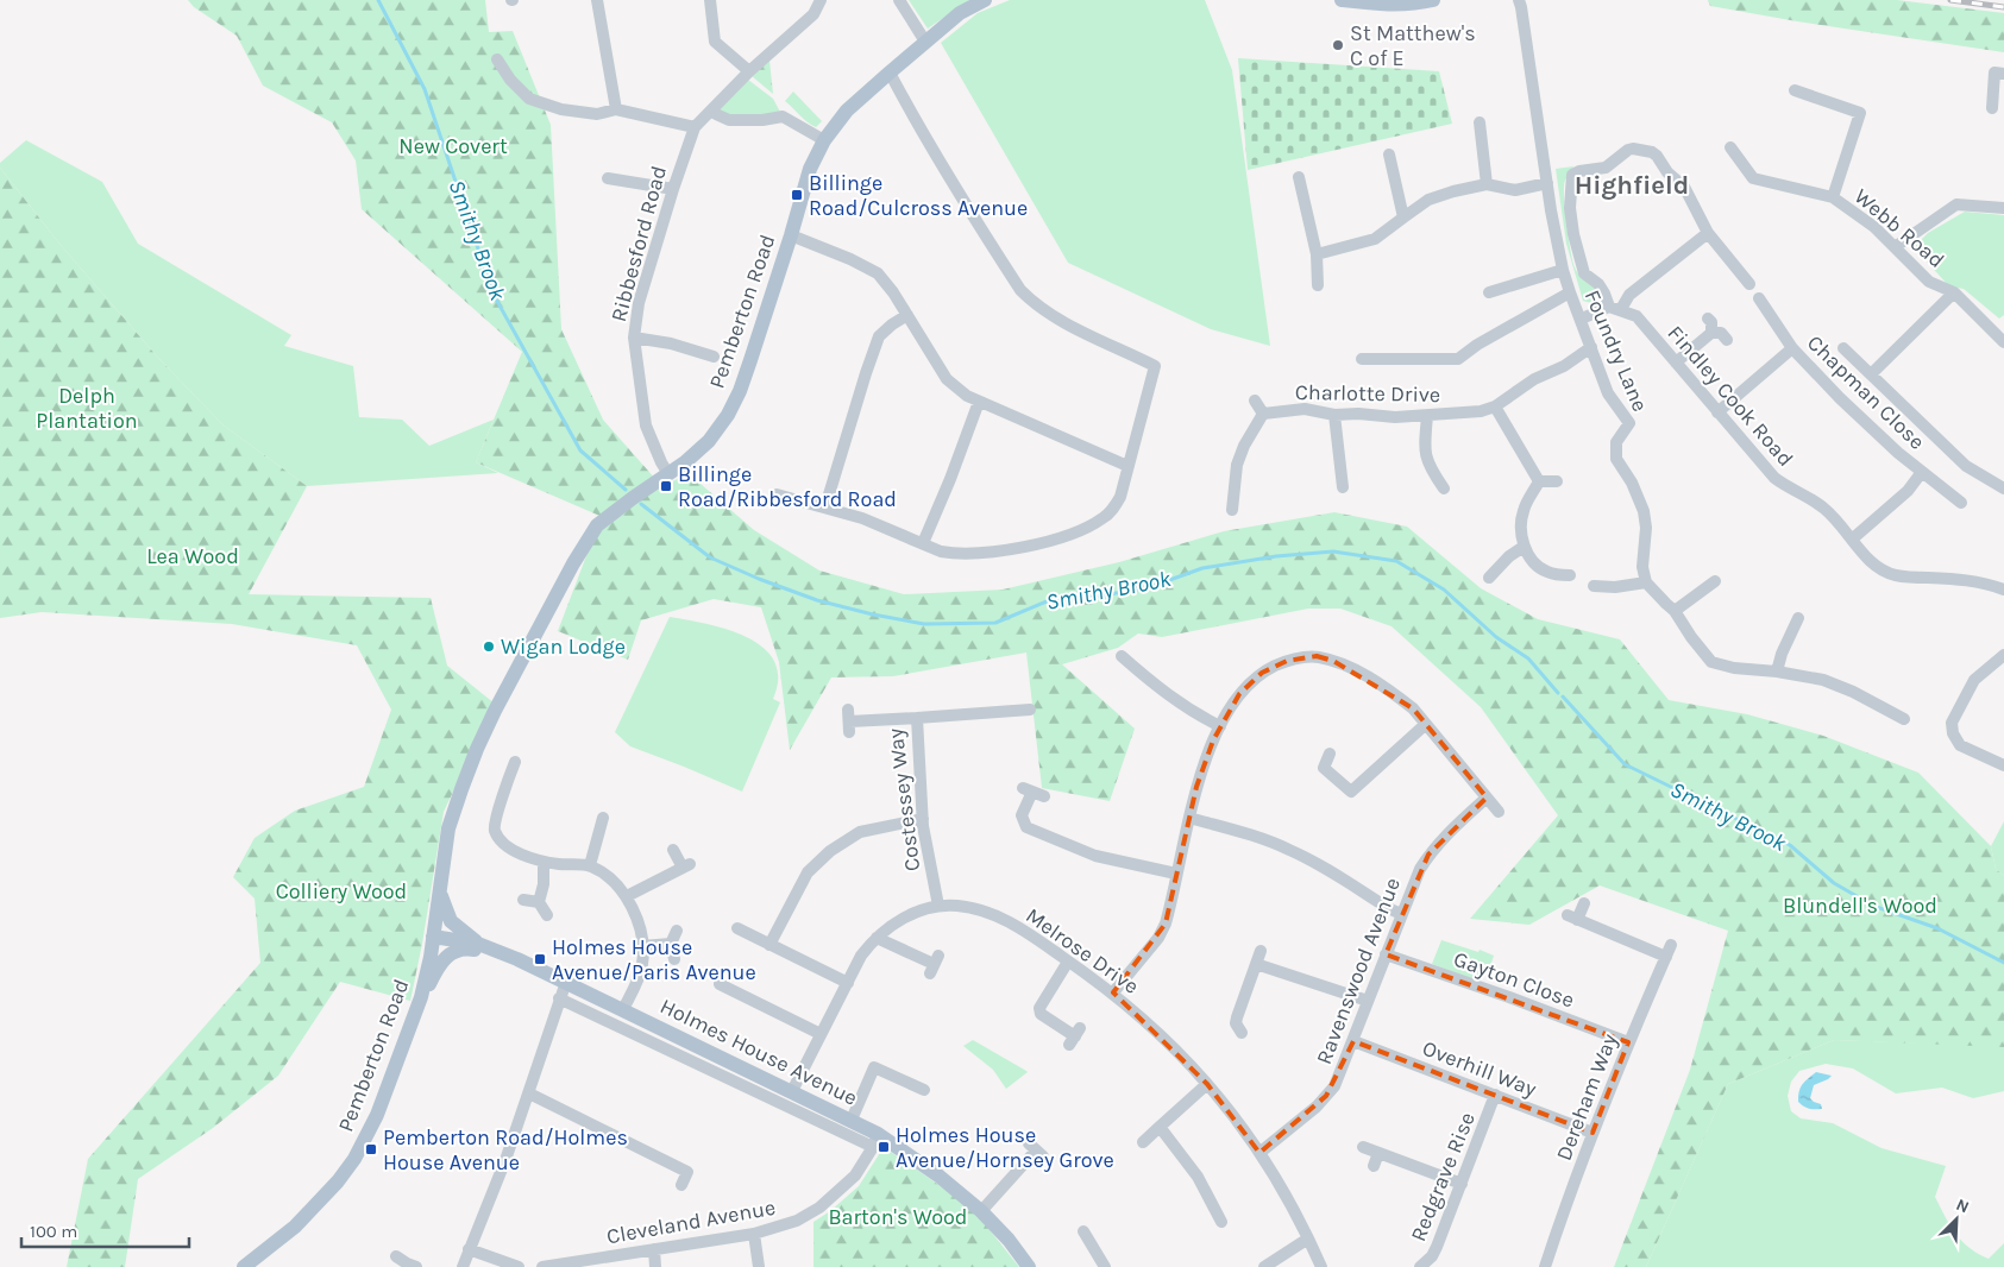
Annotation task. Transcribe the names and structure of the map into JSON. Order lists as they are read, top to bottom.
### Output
{
  "streets": {
    "main road": ["Pemberton Road", "Holmes House Avenue"],
    "street": [
      "Webb Road",
      "Ribbesford Road",
      "Foundry Lane",
      "Chapman Close",
      "Charlotte Drive",
      "Findley Cook Road",
      "Costessey Way",
      "Melrose Drive",
      "Ravenswood Avenue",
      "Gayton Close",
      "Overhill Way",
      "Dereham Way",
      "Redgrave Rise",
      "Cleveland Avenue"
    ]
  },
  "crossings": [
    ["Ribbesford Road", "Pemberton Road"],
    ["Pemberton Road", "Holmes House Avenue"],
    ["Foundry Lane", "Charlotte Drive"],
    ["Costessey Way", "Melrose Drive"],
    ["Melrose Drive", "Ravenswood Avenue"],
    ["Melrose Drive", "Holmes House Avenue"],
    ["Ravenswood Avenue", "Gayton Close"],
    ["Ravenswood Avenue", "Overhill Way"],
    ["Gayton Close", "Dereham Way"],
    ["Holmes House Avenue", "Cleveland Avenue"],
    ["Overhill Way", "Dereham Way"],
    ["Overhill Way", "Redgrave Rise"]
  ],
  "districts": ["Highfield"],
  "water": ["Smithy Brook"],
  "parks": [
    "New Covert",
    "Delph Plantation",
    "Lea Wood",
    "Colliery Wood",
    "Blundell's Wood",
    "Barton's Wood"
  ],
  "places": {
    "other": ["St Matthew's C of E", "Wigan Lodge"],
    "transit": [
      "Billinge Road/Culcross Avenue",
      "Billinge Road/Ribbesford Road",
      "Holmes House Avenue/Paris Avenue",
      "Holmes House Avenue/Hornsey Grove",
      "Pemberton Road/Holmes House Avenue"
    ]
  },
  "scale_bar": "100 m",
  "north": "top right"
}
